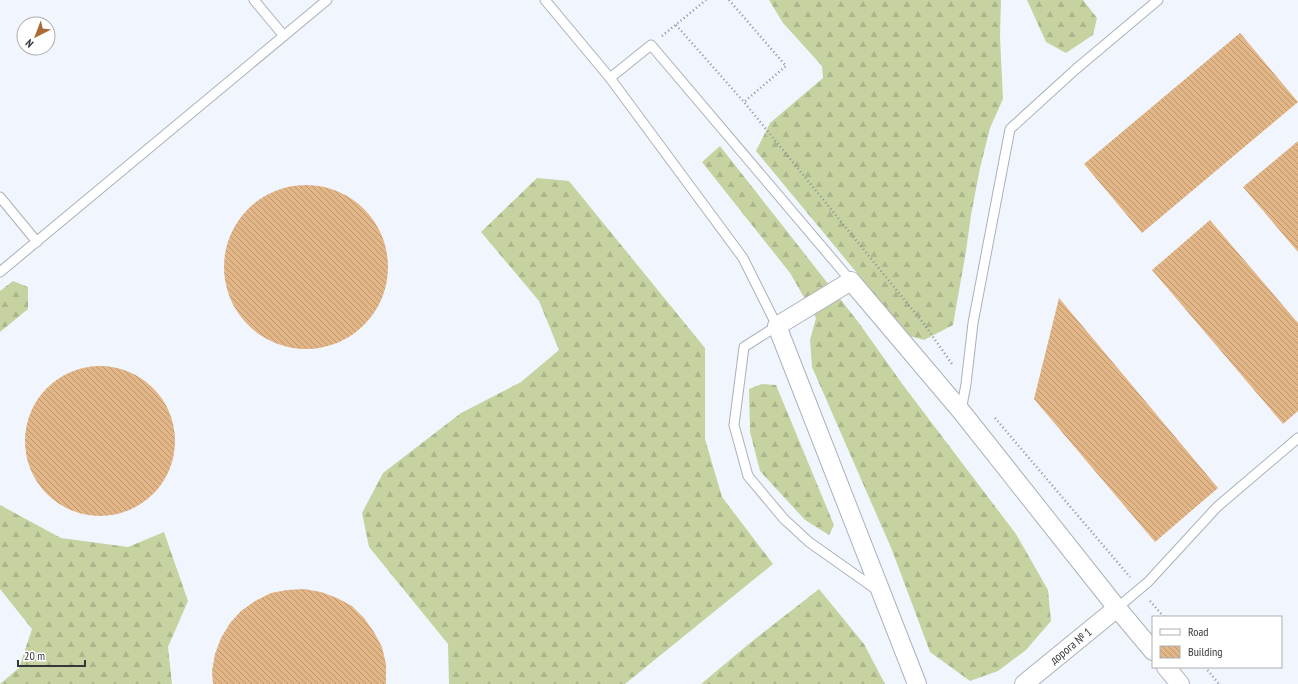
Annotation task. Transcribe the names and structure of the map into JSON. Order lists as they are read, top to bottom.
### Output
{
  "streets": {
    "street": ["дорога № 1"]
  },
  "legend": ["Road", "Building"],
  "scale_bar": "20 m",
  "north": "bottom left"
}
